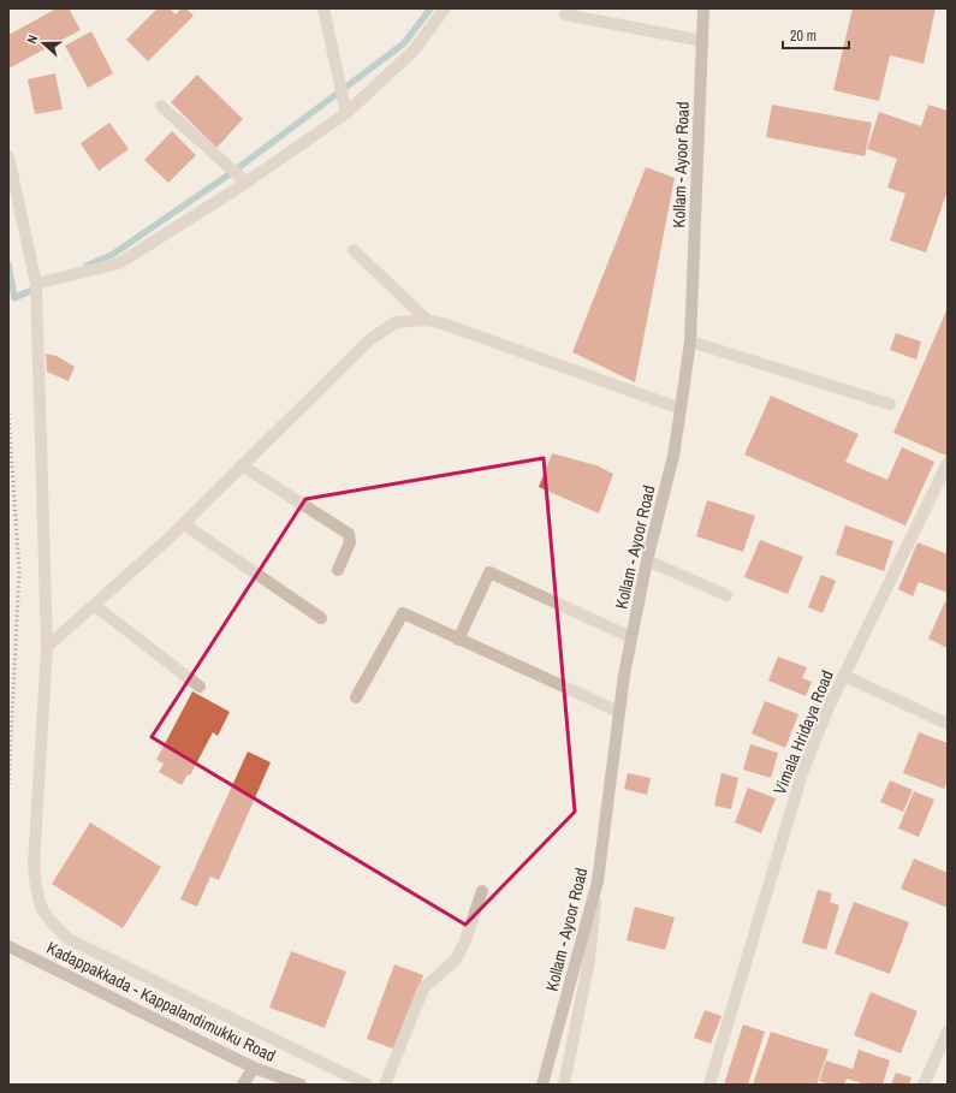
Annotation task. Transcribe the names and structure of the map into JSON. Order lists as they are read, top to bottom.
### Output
{
  "streets": {
    "main road": ["Kollam - Ayoor Road", "Kadappakkada - Kappalandimukku Road"],
    "street": ["Vimala Hridaya Road"]
  },
  "scale_bar": "20 m",
  "north": "left"
}
